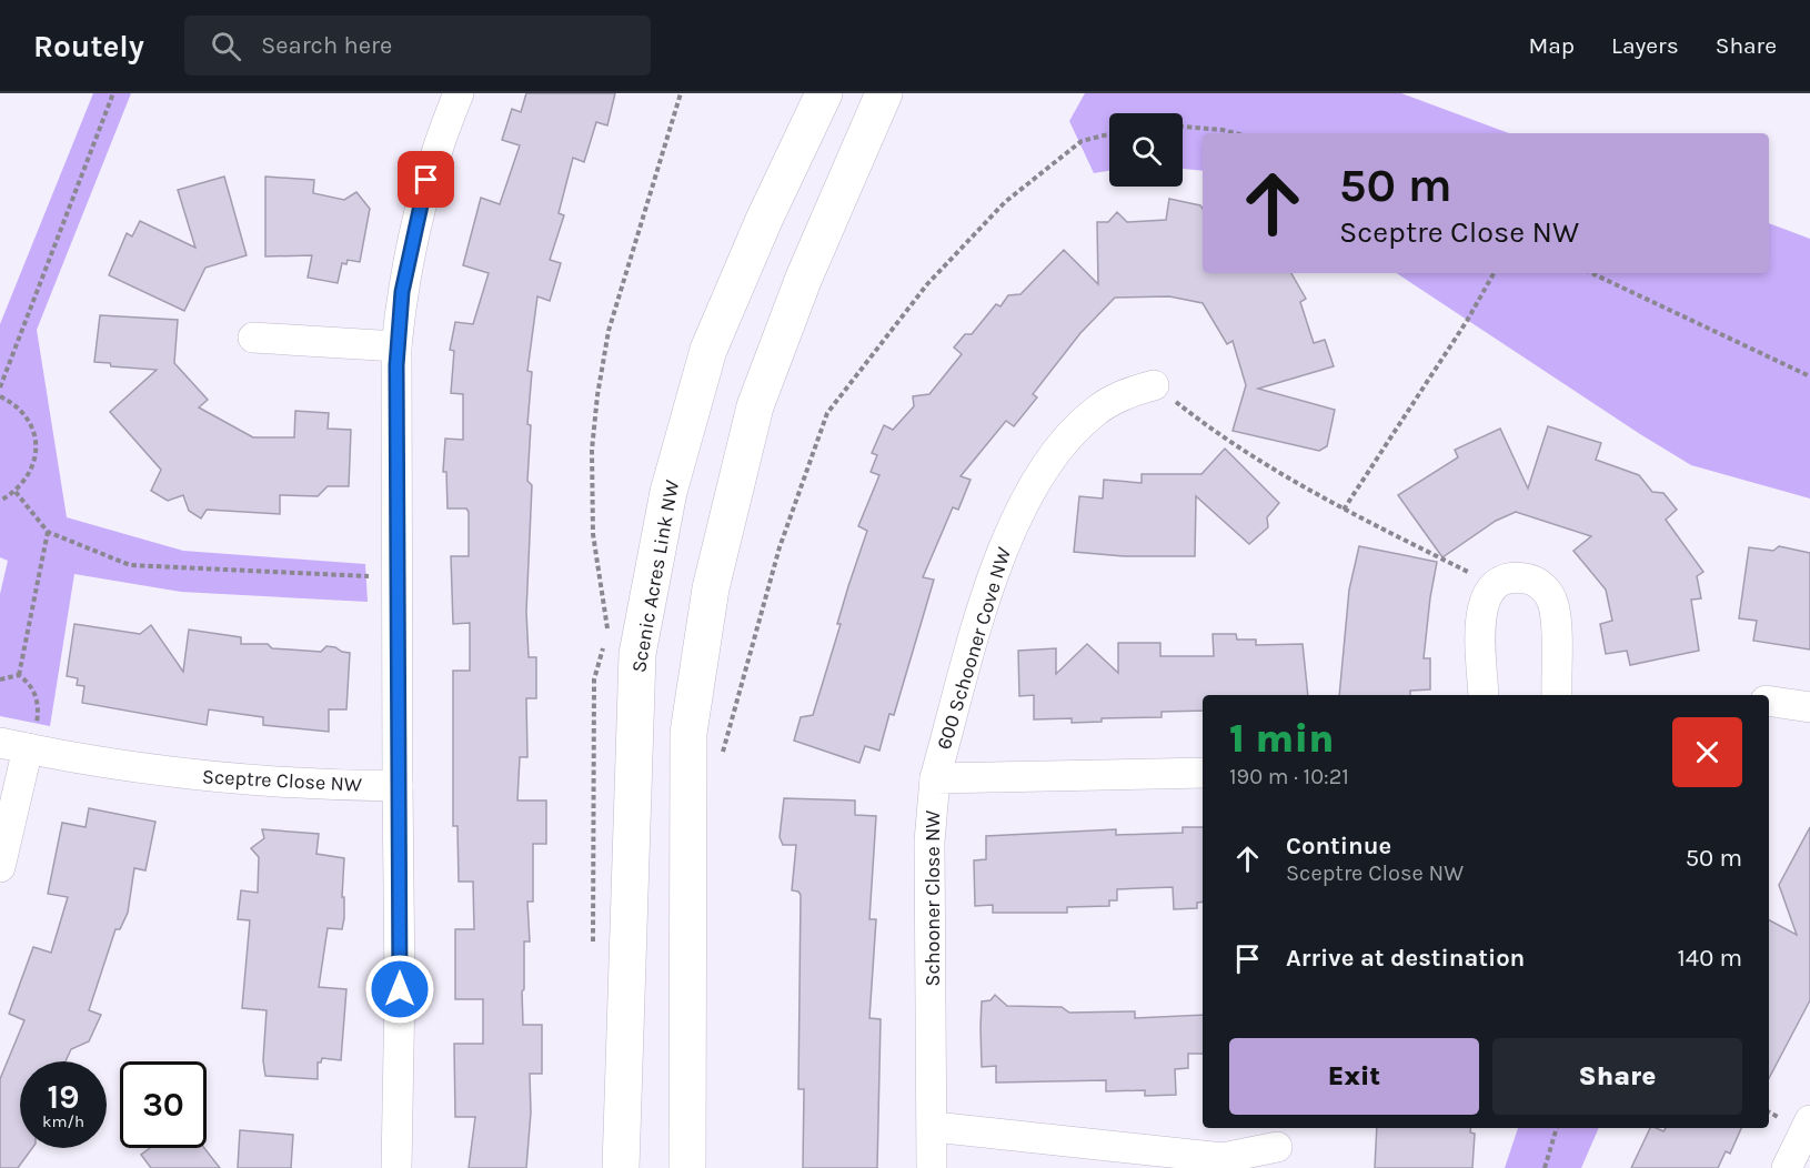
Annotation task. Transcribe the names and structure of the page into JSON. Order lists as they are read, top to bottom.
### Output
{
  "streets": {
    "street": [
      "Scenic Acres Link NW",
      "600 Schooner Cove NW",
      "Sceptre Close NW",
      "Schooner Close NW"
    ]
  },
  "crossings": [
    ["600 Schooner Cove NW", "Schooner Close NW"]
  ],
  "page": {
    "header": "Routely",
    "search": "Search here",
    "nav": ["Map", "Layers", "Share"],
    "turn": ["50 m", "Sceptre Close NW"],
    "heading": ["1 min", "190 m · 10:21"],
    "list": [
      {
        "name": "Continue",
        "note": "Sceptre Close NW",
        "value": "50 m"
      },
      {
        "name": "Arrive at destination",
        "value": "140 m"
      }
    ],
    "buttons": ["Exit", "Share"],
    "speed": "19 km/h",
    "limit": "30"
  }
}
